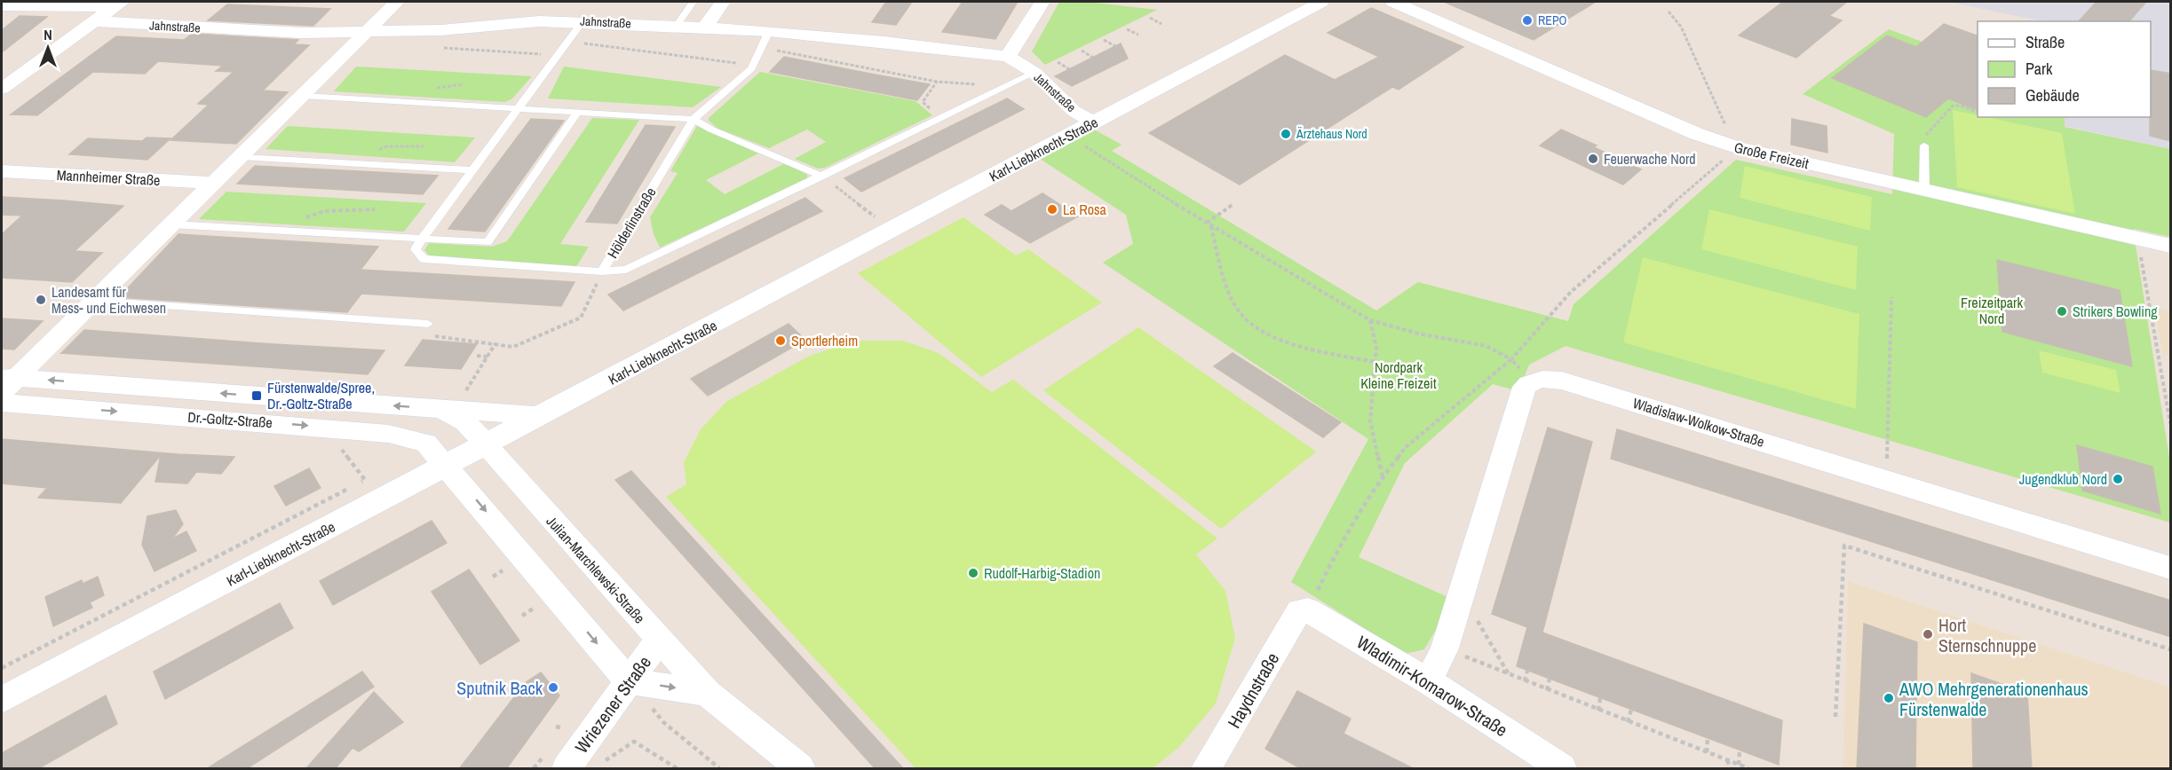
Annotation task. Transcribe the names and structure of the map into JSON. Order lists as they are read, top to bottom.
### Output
{
  "streets": {
    "street": [
      "Jahnstraße",
      "Karl-Liebknecht-Straße",
      "Große Freizeit",
      "Mannheimer Straße",
      "Dr.-Goltz-Straße",
      "Wladislaw-Wolkow-Straße",
      "Julian-Marchlewski-Straße",
      "Wladimir-Komarow-Straße",
      "Haydnstraße",
      "Wriezener Straße"
    ],
    "lane": ["Hölderlinstraße"]
  },
  "crossings": [
    ["Jahnstraße", "Karl-Liebknecht-Straße"],
    ["Karl-Liebknecht-Straße", "Dr.-Goltz-Straße"],
    ["Karl-Liebknecht-Straße", "Julian-Marchlewski-Straße"],
    ["Dr.-Goltz-Straße", "Julian-Marchlewski-Straße"],
    ["Julian-Marchlewski-Straße", "Wriezener Straße"],
    ["Wladimir-Komarow-Straße", "Haydnstraße"]
  ],
  "parks": ["Freizeitpark Nord", "Nordpark Kleine Freizeit"],
  "places": {
    "other": [
      "REPO",
      "Ärztehaus Nord",
      "Feuerwache Nord",
      "La Rosa",
      "Landesamt für Mess- und Eichwesen",
      "Strikers Bowling",
      "Sportlerheim",
      "Jugendklub Nord",
      "Rudolf-Harbig-Stadion",
      "Hort Sternschnuppe",
      "Sputnik Back",
      "AWO Mehrgenerationenhaus Fürstenwalde"
    ],
    "transit": ["Fürstenwalde/Spree, Dr.-Goltz-Straße"]
  },
  "legend": ["Straße", "Park", "Gebäude"],
  "north": "top"
}
